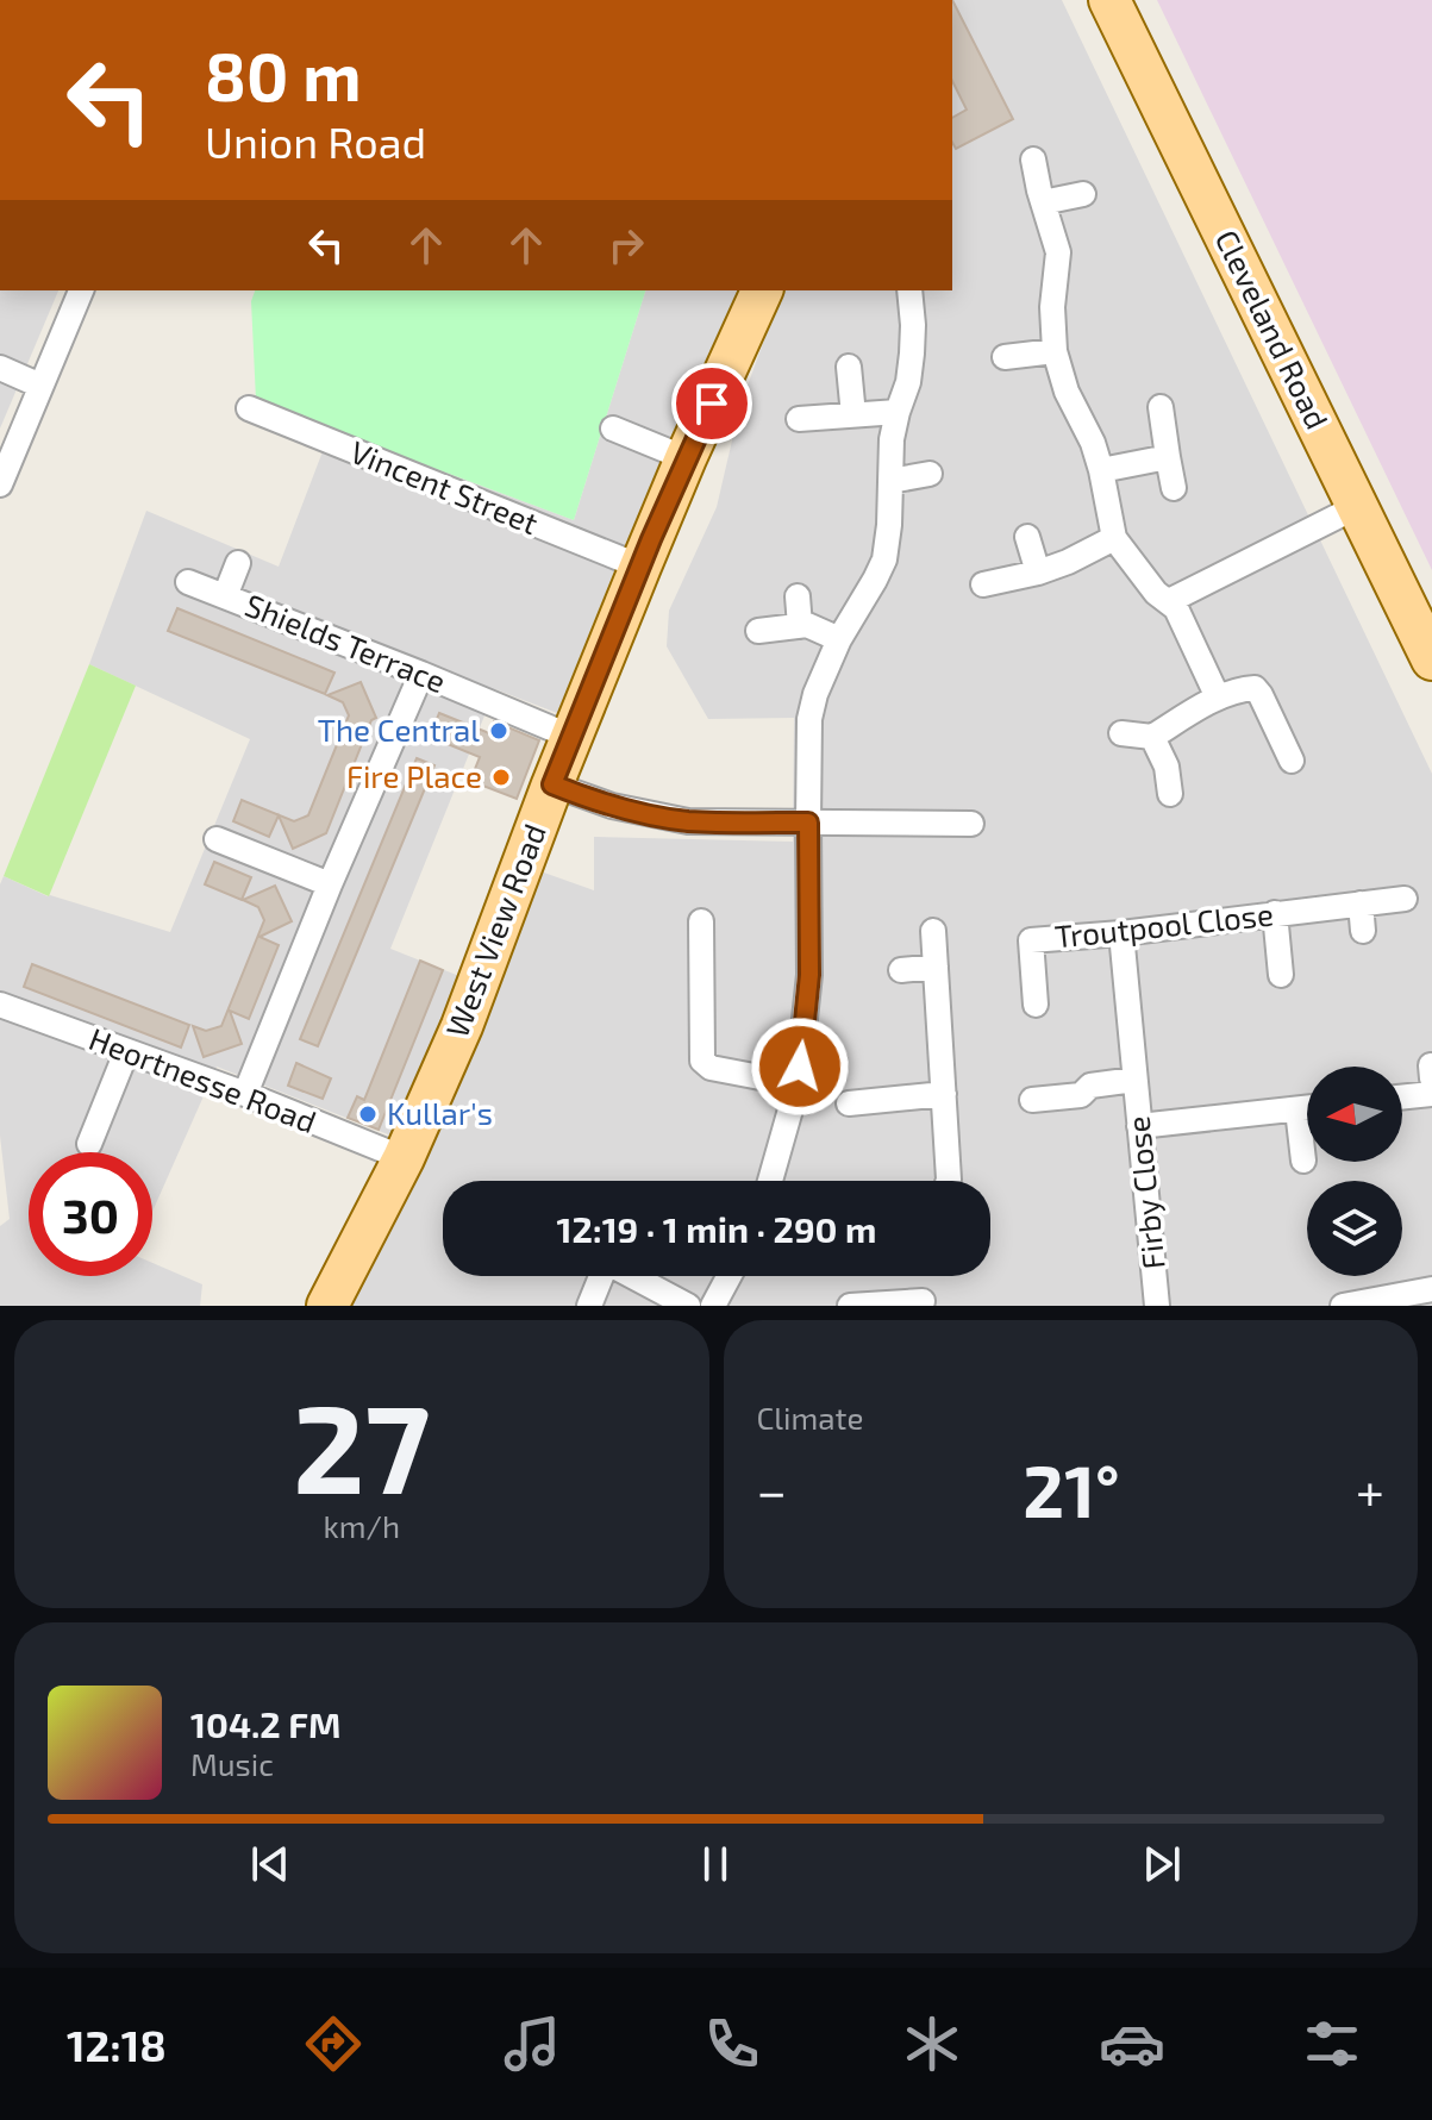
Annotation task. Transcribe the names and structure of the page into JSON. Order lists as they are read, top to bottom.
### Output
{
  "streets": {
    "main road": ["Cleveland Road", "West View Road"],
    "street": [
      "Vincent Street",
      "Shields Terrace",
      "Troutpool Close",
      "Heortnesse Road",
      "Firby Close"
    ]
  },
  "crossings": [
    ["Vincent Street", "West View Road"],
    ["Shields Terrace", "West View Road"],
    ["Troutpool Close", "Firby Close"],
    ["West View Road", "Heortnesse Road"]
  ],
  "places": ["The Central", "Fire Place", "Kullar's"],
  "north": "left",
  "page": {
    "turn": ["80 m", "Union Road"],
    "limit": "30",
    "trip": "12:19 · 1 min · 290 m",
    "tile": [
      ["27", "km/h"],
      "Climate"
    ],
    "heat": ["−", "21°", "+"],
    "song": ["104.2 FM", "Music"],
    "tabs": "12:18"
  }
}
